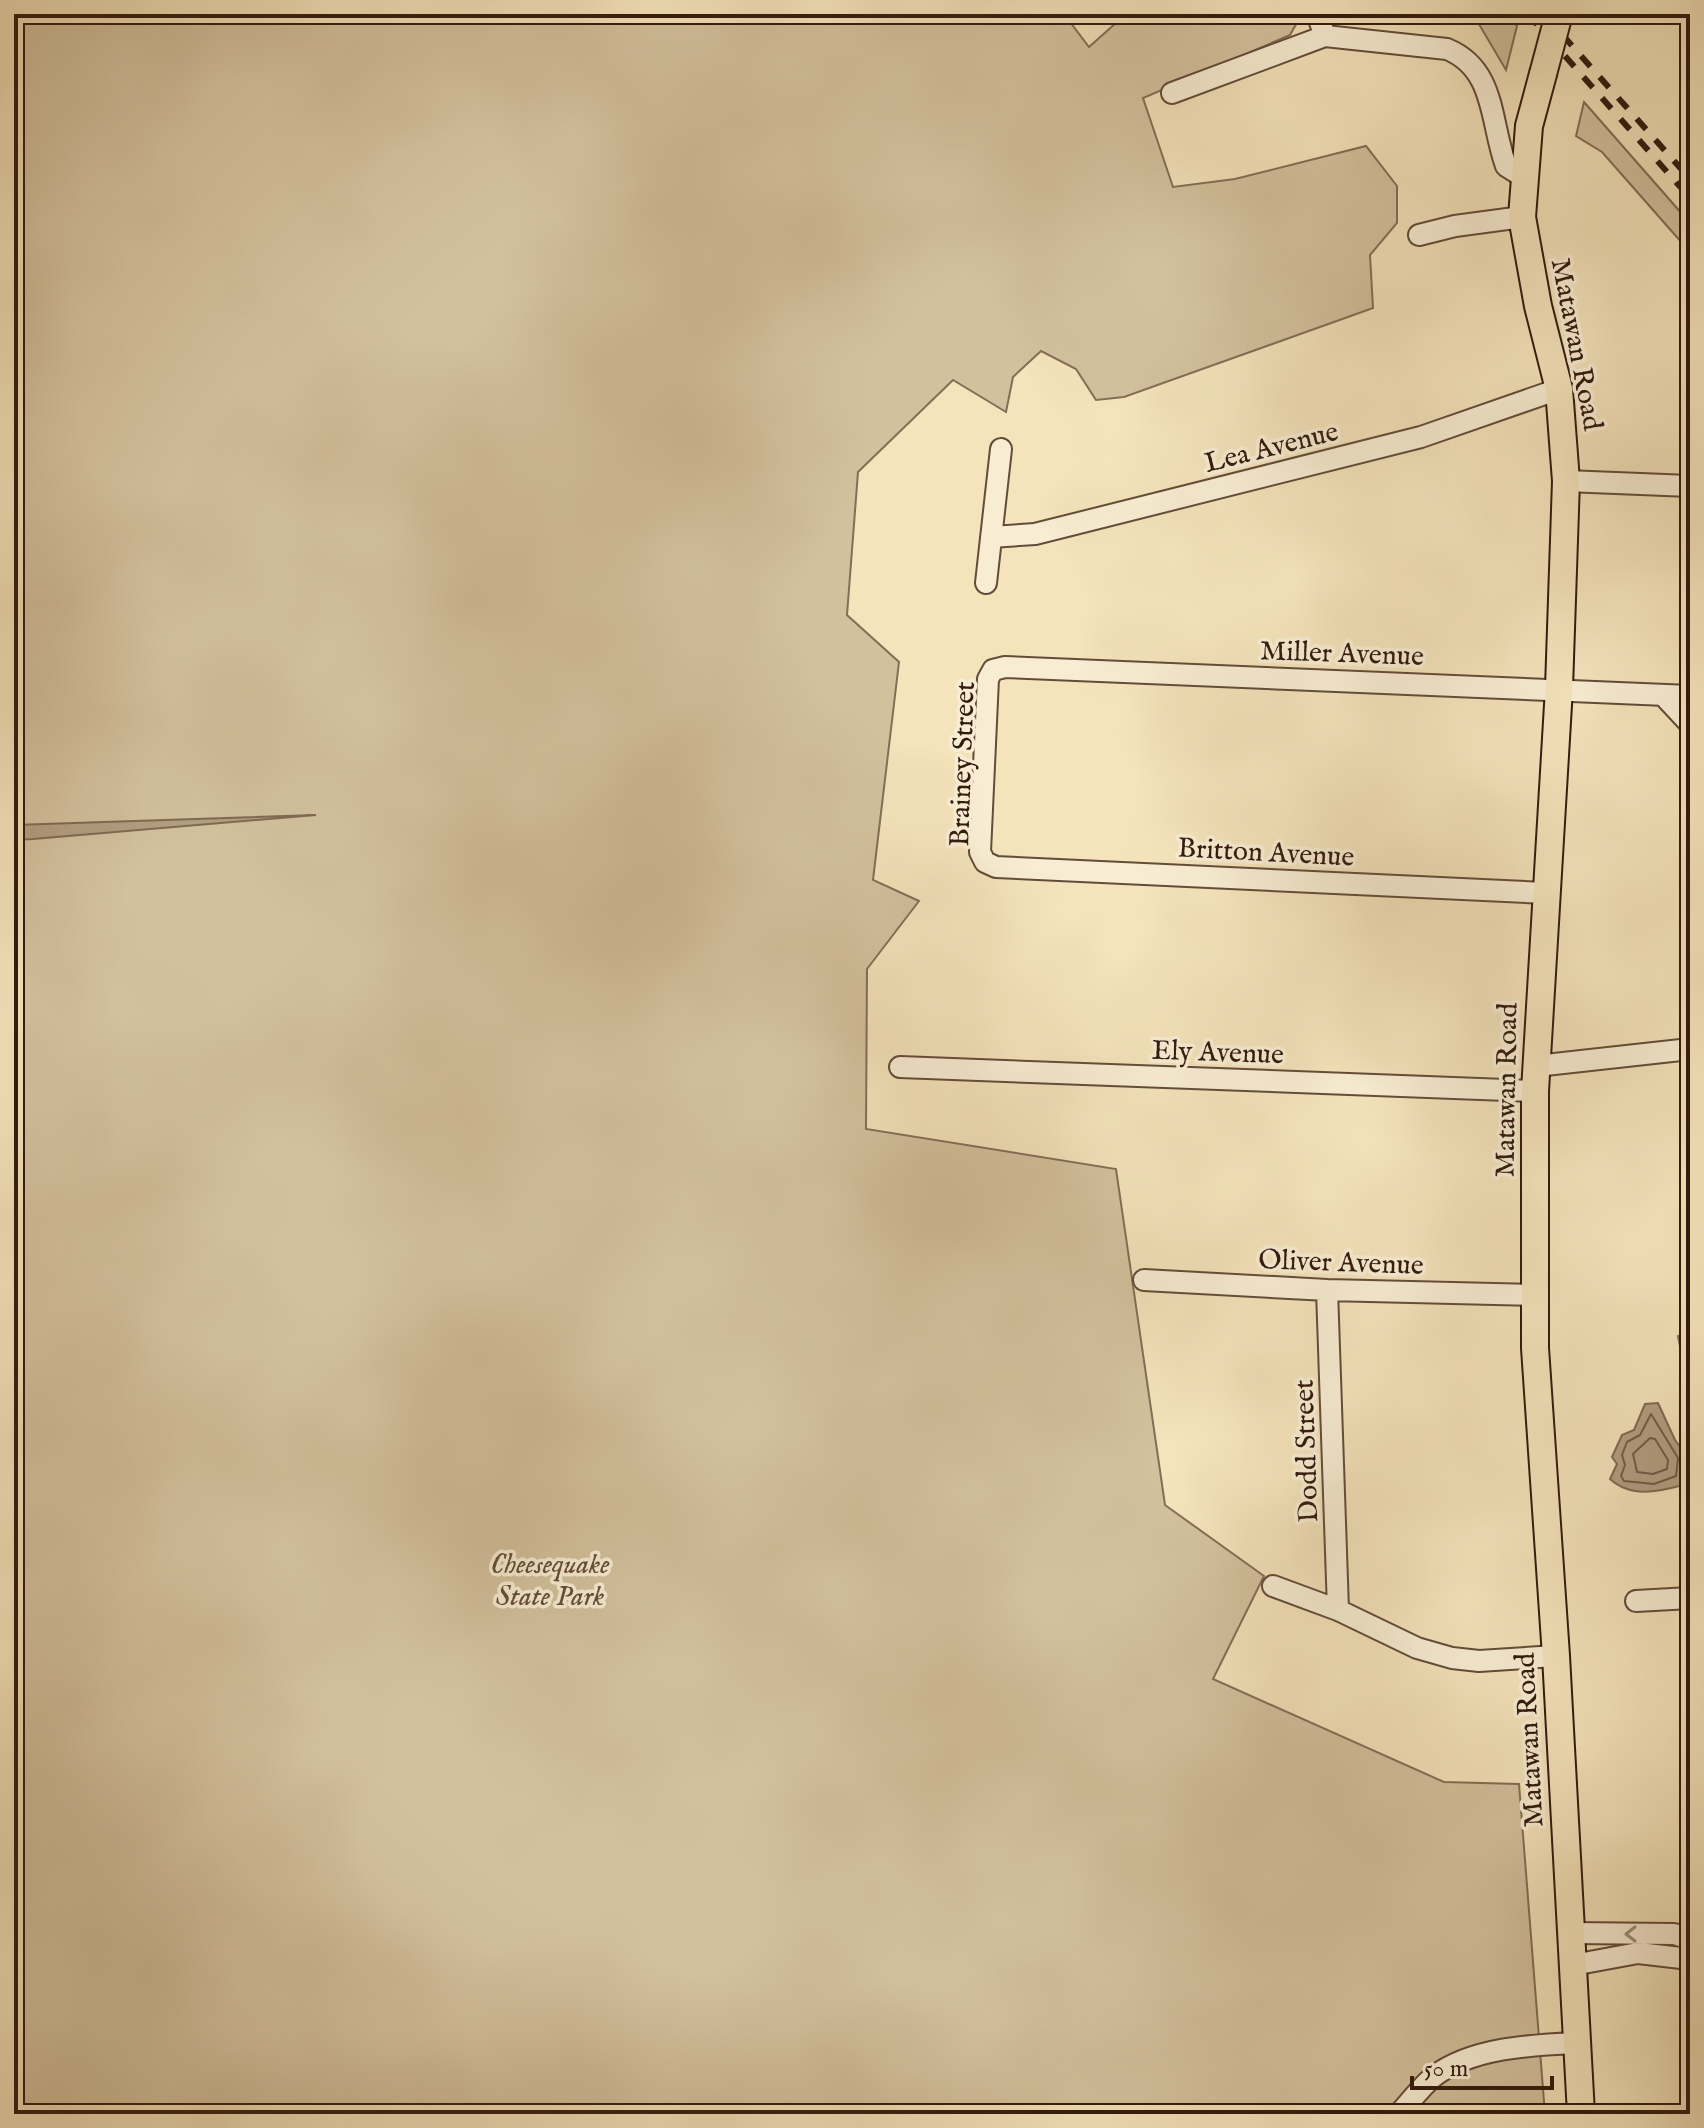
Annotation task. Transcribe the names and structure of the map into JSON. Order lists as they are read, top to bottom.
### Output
{
  "streets": {
    "main road": ["Matawan Road"],
    "street": [
      "Lea Avenue",
      "Miller Avenue",
      "Brainey Street",
      "Britton Avenue",
      "Ely Avenue",
      "Oliver Avenue",
      "Dodd Street"
    ]
  },
  "crossings": [
    ["Matawan Road", "Lea Avenue"],
    ["Matawan Road", "Miller Avenue"],
    ["Matawan Road", "Britton Avenue"],
    ["Matawan Road", "Ely Avenue"],
    ["Matawan Road", "Oliver Avenue"],
    ["Miller Avenue", "Brainey Street"],
    ["Brainey Street", "Britton Avenue"],
    ["Oliver Avenue", "Dodd Street"]
  ],
  "parks": ["Cheesequake State Park"],
  "scale_bar": "50 m"
}
